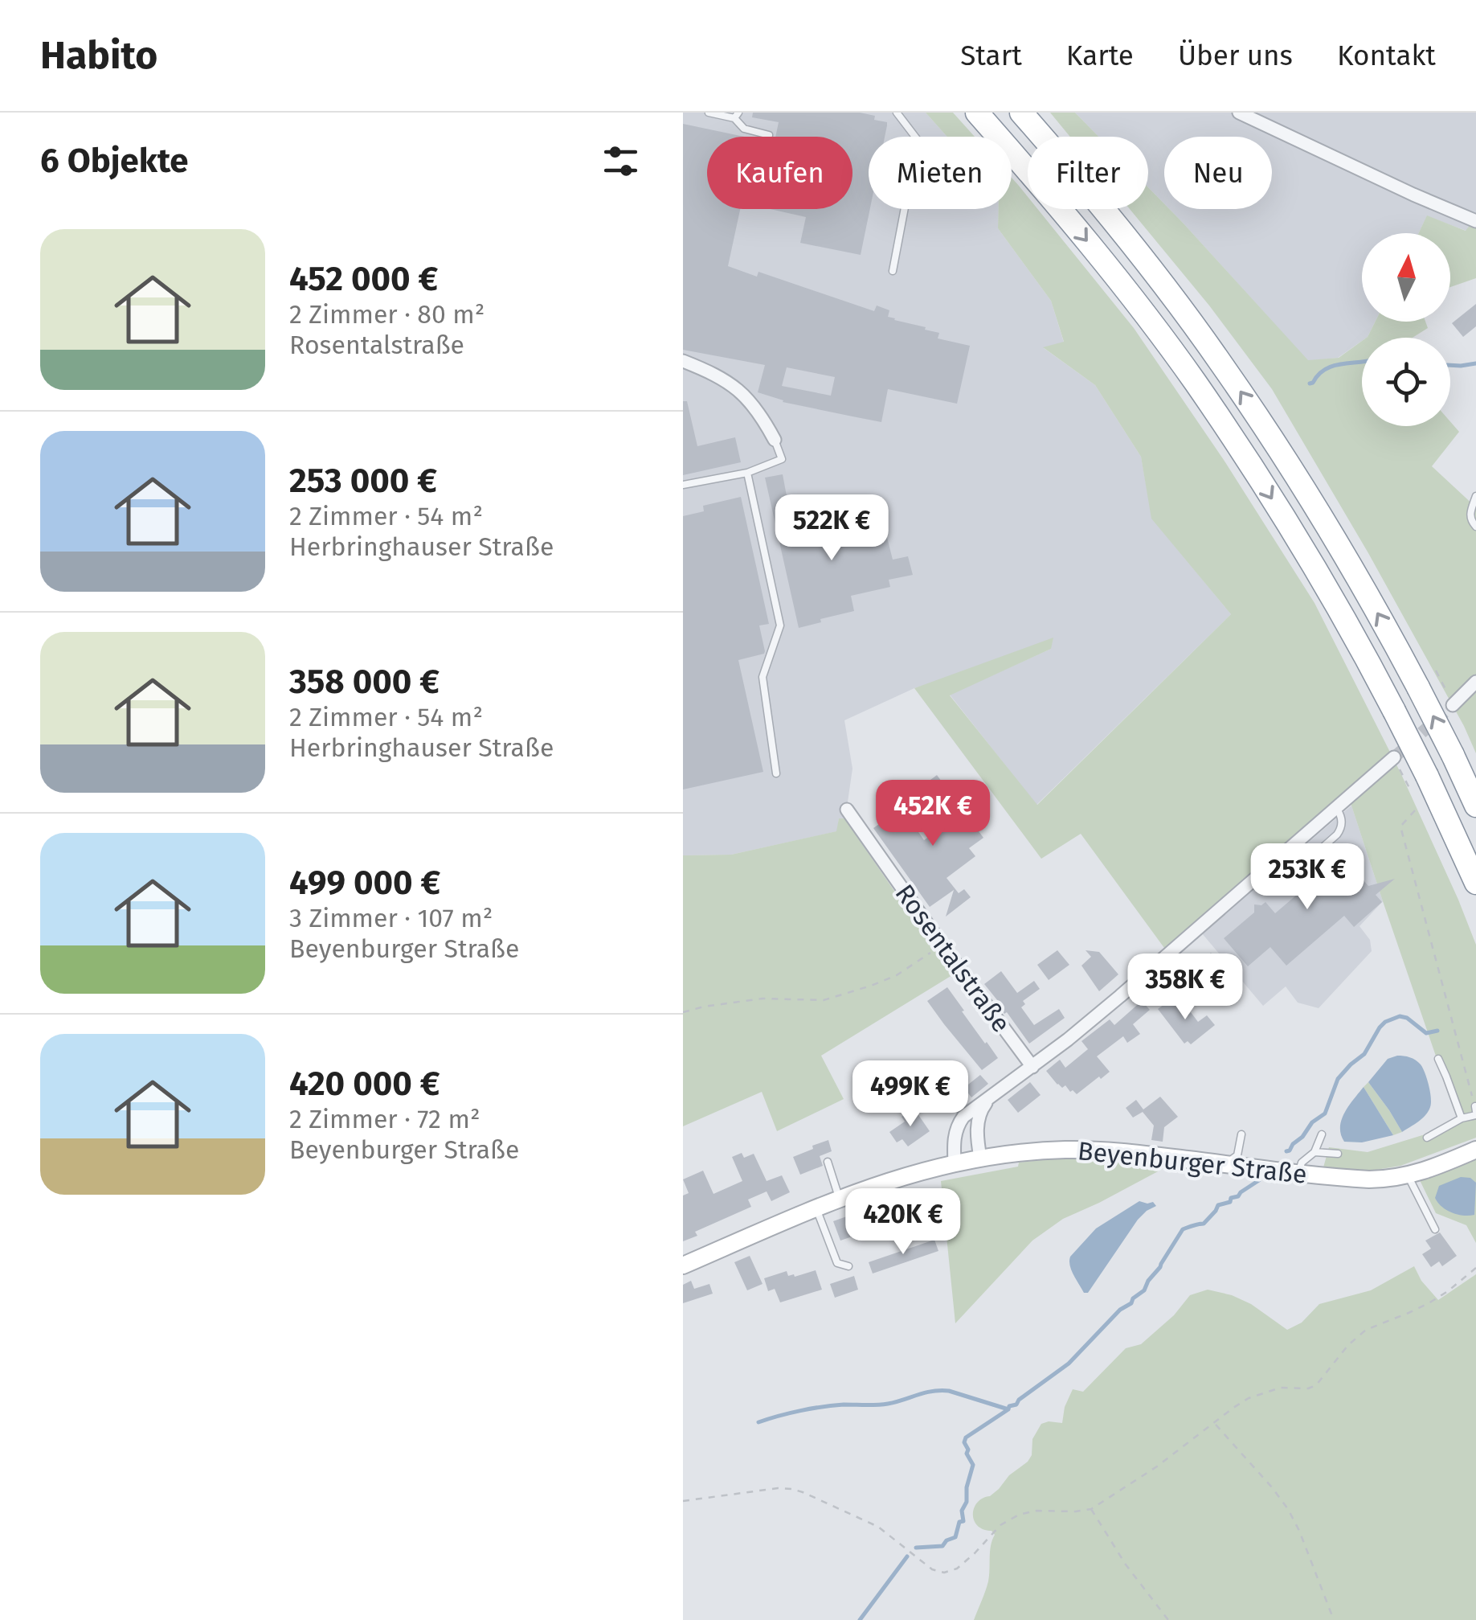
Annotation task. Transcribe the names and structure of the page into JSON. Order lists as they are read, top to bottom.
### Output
{
  "streets": {
    "main road": ["Beyenburger Straße"],
    "street": ["Rosentalstraße"]
  },
  "north": "top",
  "page": {
    "header": "Habito",
    "nav": [
      "Start",
      "Karte",
      "Über uns",
      "Kontakt"
    ],
    "heading": "6 Objekte",
    "chip": [
      "Kaufen",
      "Mieten",
      "Filter",
      "Neu"
    ],
    "list": [
      {
        "name": "452 000 €",
        "note": "2 Zimmer · 80 m² · Rosentalstraße"
      },
      {
        "name": "253 000 €",
        "note": "2 Zimmer · 54 m² · Herbringhauser Straße"
      },
      {
        "name": "358 000 €",
        "note": "2 Zimmer · 54 m² · Herbringhauser Straße"
      },
      {
        "name": "499 000 €",
        "note": "3 Zimmer · 107 m² · Beyenburger Straße"
      },
      {
        "name": "420 000 €",
        "note": "2 Zimmer · 72 m² · Beyenburger Straße"
      }
    ],
    "price": [
      "522K €",
      "452K €",
      "253K €",
      "358K €",
      "499K €",
      "420K €"
    ]
  }
}
